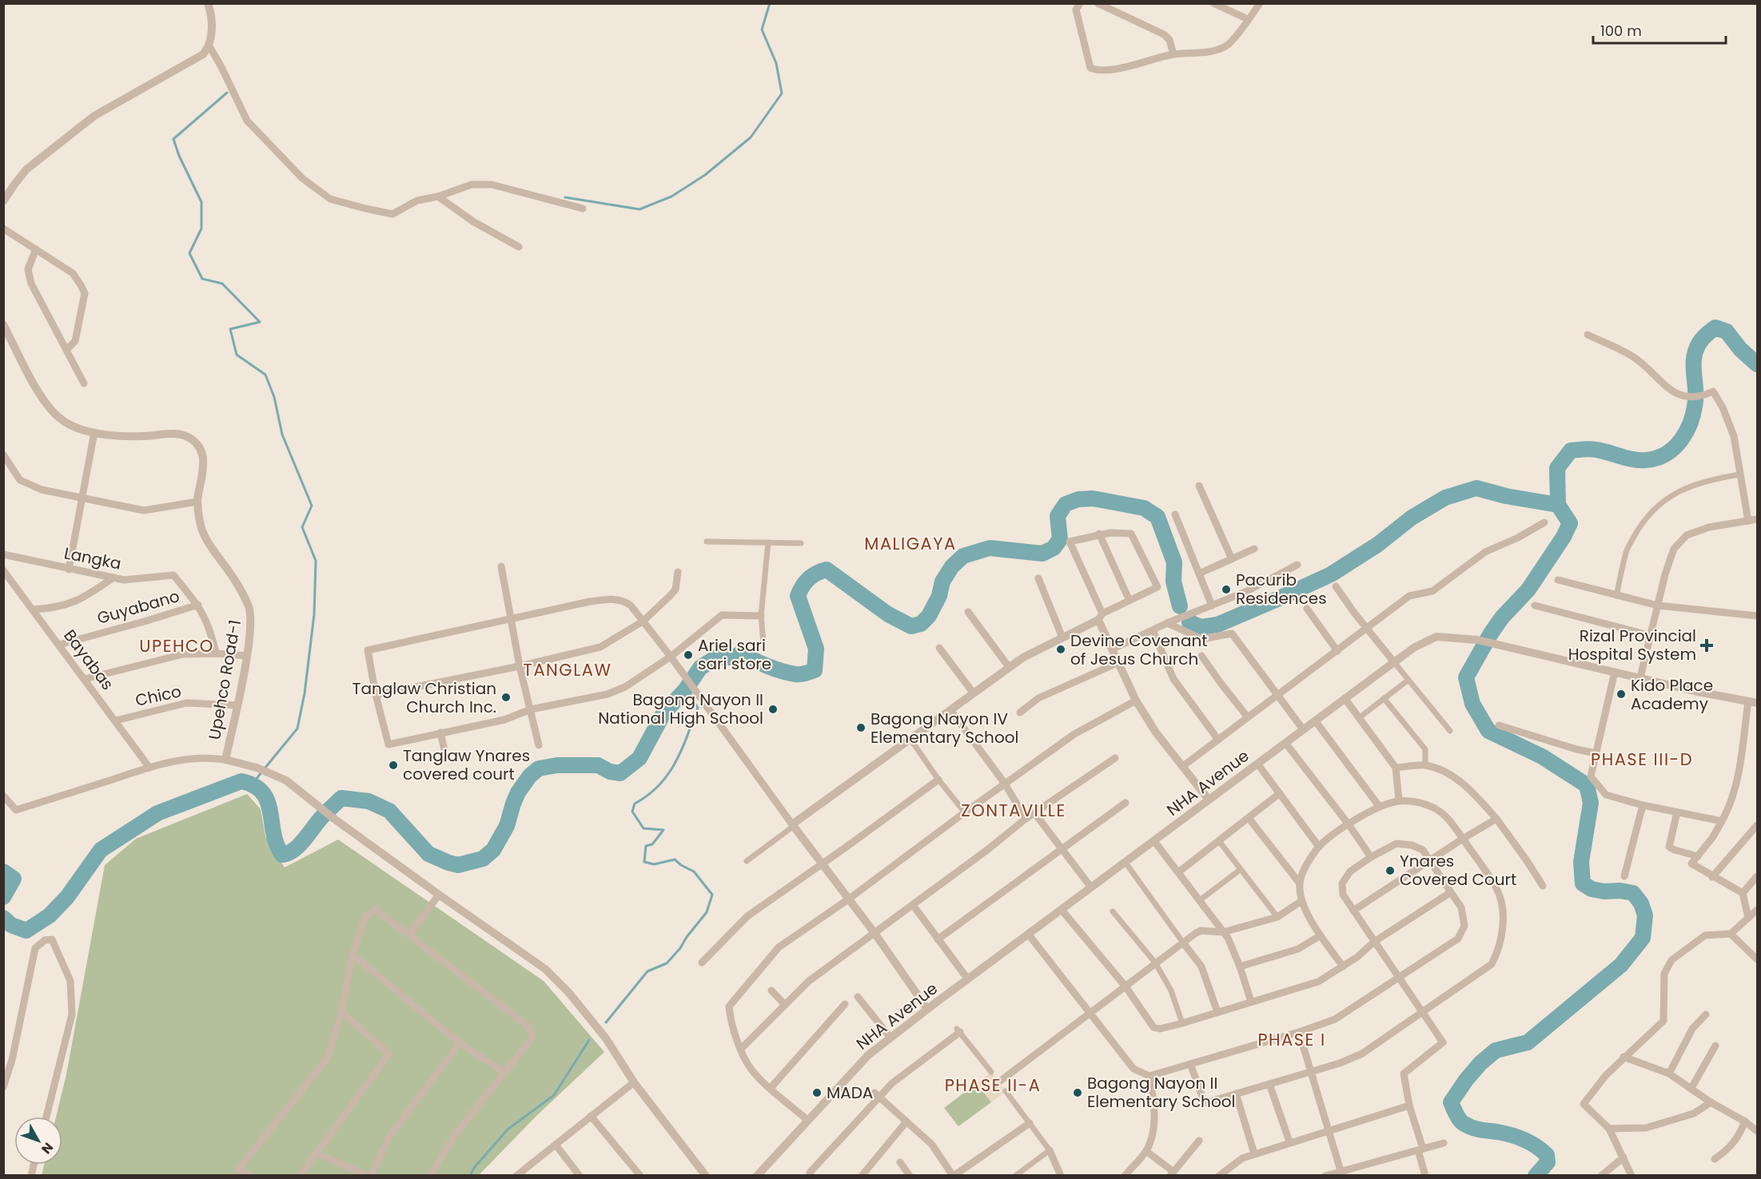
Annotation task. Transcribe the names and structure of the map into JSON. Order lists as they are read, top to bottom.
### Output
{
  "streets": {
    "street": [
      "Langka",
      "Guyabano",
      "Bayabas",
      "Upehco Road-1",
      "Chico",
      "NHA Avenue"
    ]
  },
  "crossings": [
    ["Langka", "Guyabano"],
    ["Guyabano", "Bayabas"],
    ["Bayabas", "Chico"],
    ["Upehco Road-1", "Chico"]
  ],
  "districts": [
    "MALIGAYA",
    "UPEHCO",
    "TANGLAW",
    "PHASE III-D",
    "ZONTAVILLE",
    "PHASE I",
    "PHASE II-A"
  ],
  "places": {
    "other": [
      "Pacurib Residences",
      "Devine Covenant of Jesus Church",
      "Ariel sari sari store",
      "Kido Place Academy",
      "Tanglaw Christian Church Inc.",
      "Bagong Nayon II National High School",
      "Bagong Nayon IV Elementary School",
      "Tanglaw Ynares covered court",
      "Ynares Covered Court",
      "MADA",
      "Bagong Nayon II Elementary School"
    ],
    "health": ["Rizal Provincial Hospital System"]
  },
  "scale_bar": "100 m",
  "north": "bottom right"
}
